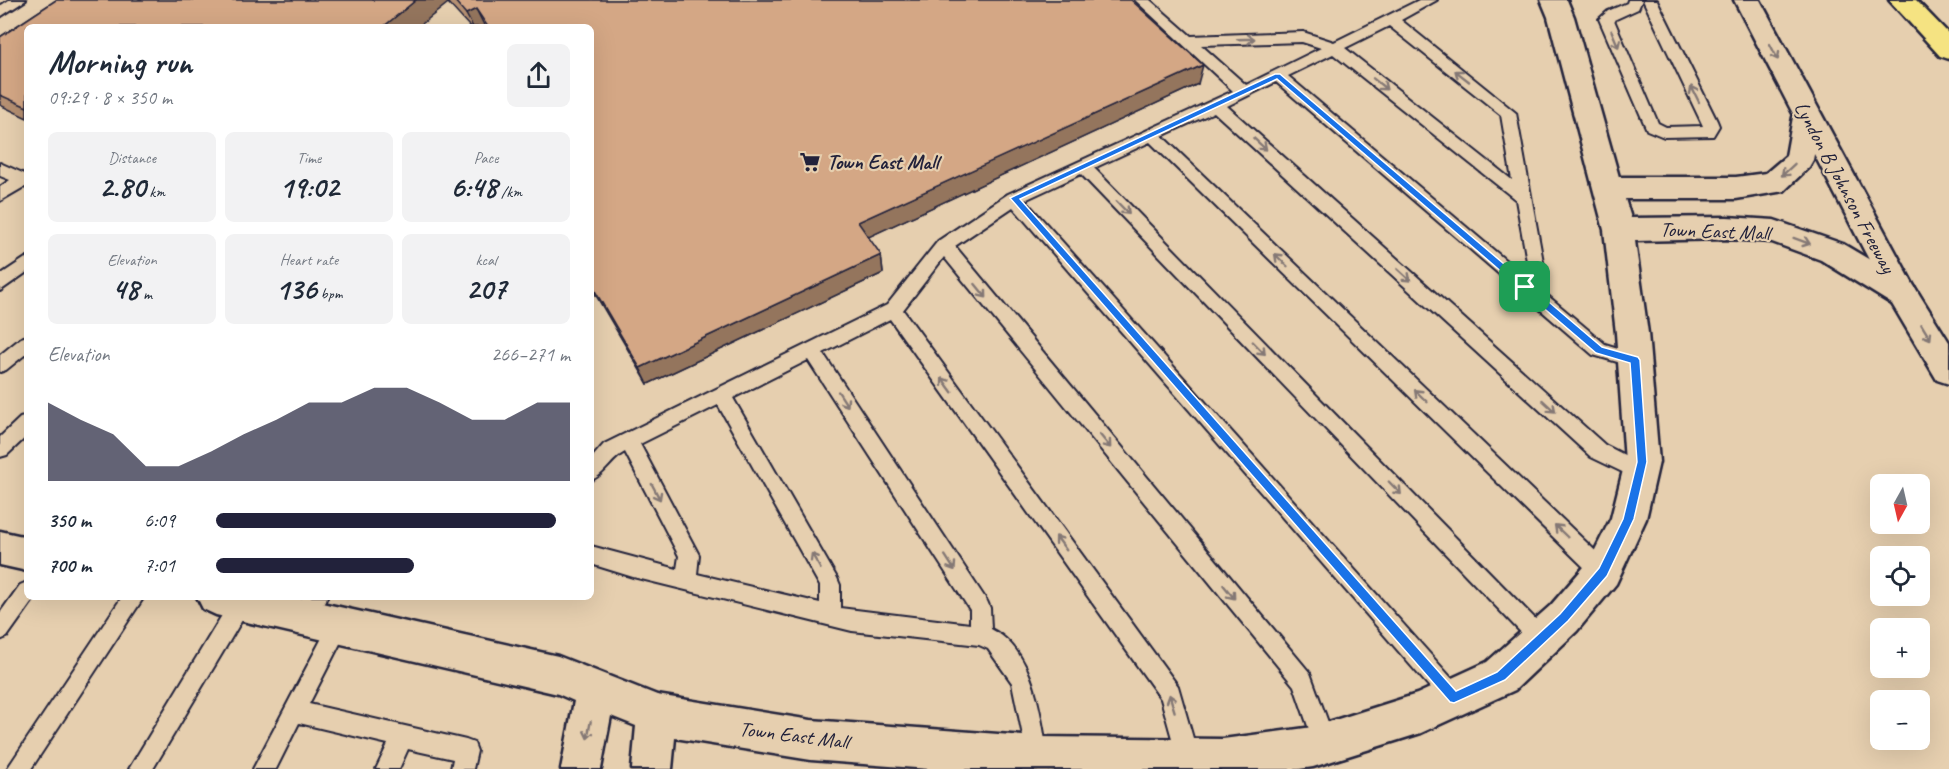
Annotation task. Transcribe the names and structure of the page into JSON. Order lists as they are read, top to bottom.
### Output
{
  "streets": {
    "street": ["Lyndon B Johnson Freeway", "Town East Mall"]
  },
  "crossings": [
    ["Lyndon B Johnson Freeway", "Town East Mall"]
  ],
  "one_way": ["Lyndon B Johnson Freeway"],
  "places": {
    "supermarket": ["Town East Mall"]
  },
  "north": "bottom",
  "page": {
    "heading": ["Morning run", "09:29 · 8 × 350 m"],
    "stats": [
      ["Distance", "2.80 km"],
      ["Time", "19:02"],
      ["Pace", "6:48 /km"],
      ["Elevation", "48 m"],
      ["Heart rate", "136 bpm"],
      ["kcal", "207"]
    ],
    "chart": ["Elevation", "266–271 m"],
    "map_buttons": ["+", "−"],
    "list": [
      {
        "name": "350 m",
        "note": "6:09"
      },
      {
        "name": "700 m",
        "note": "7:01"
      }
    ]
  }
}
